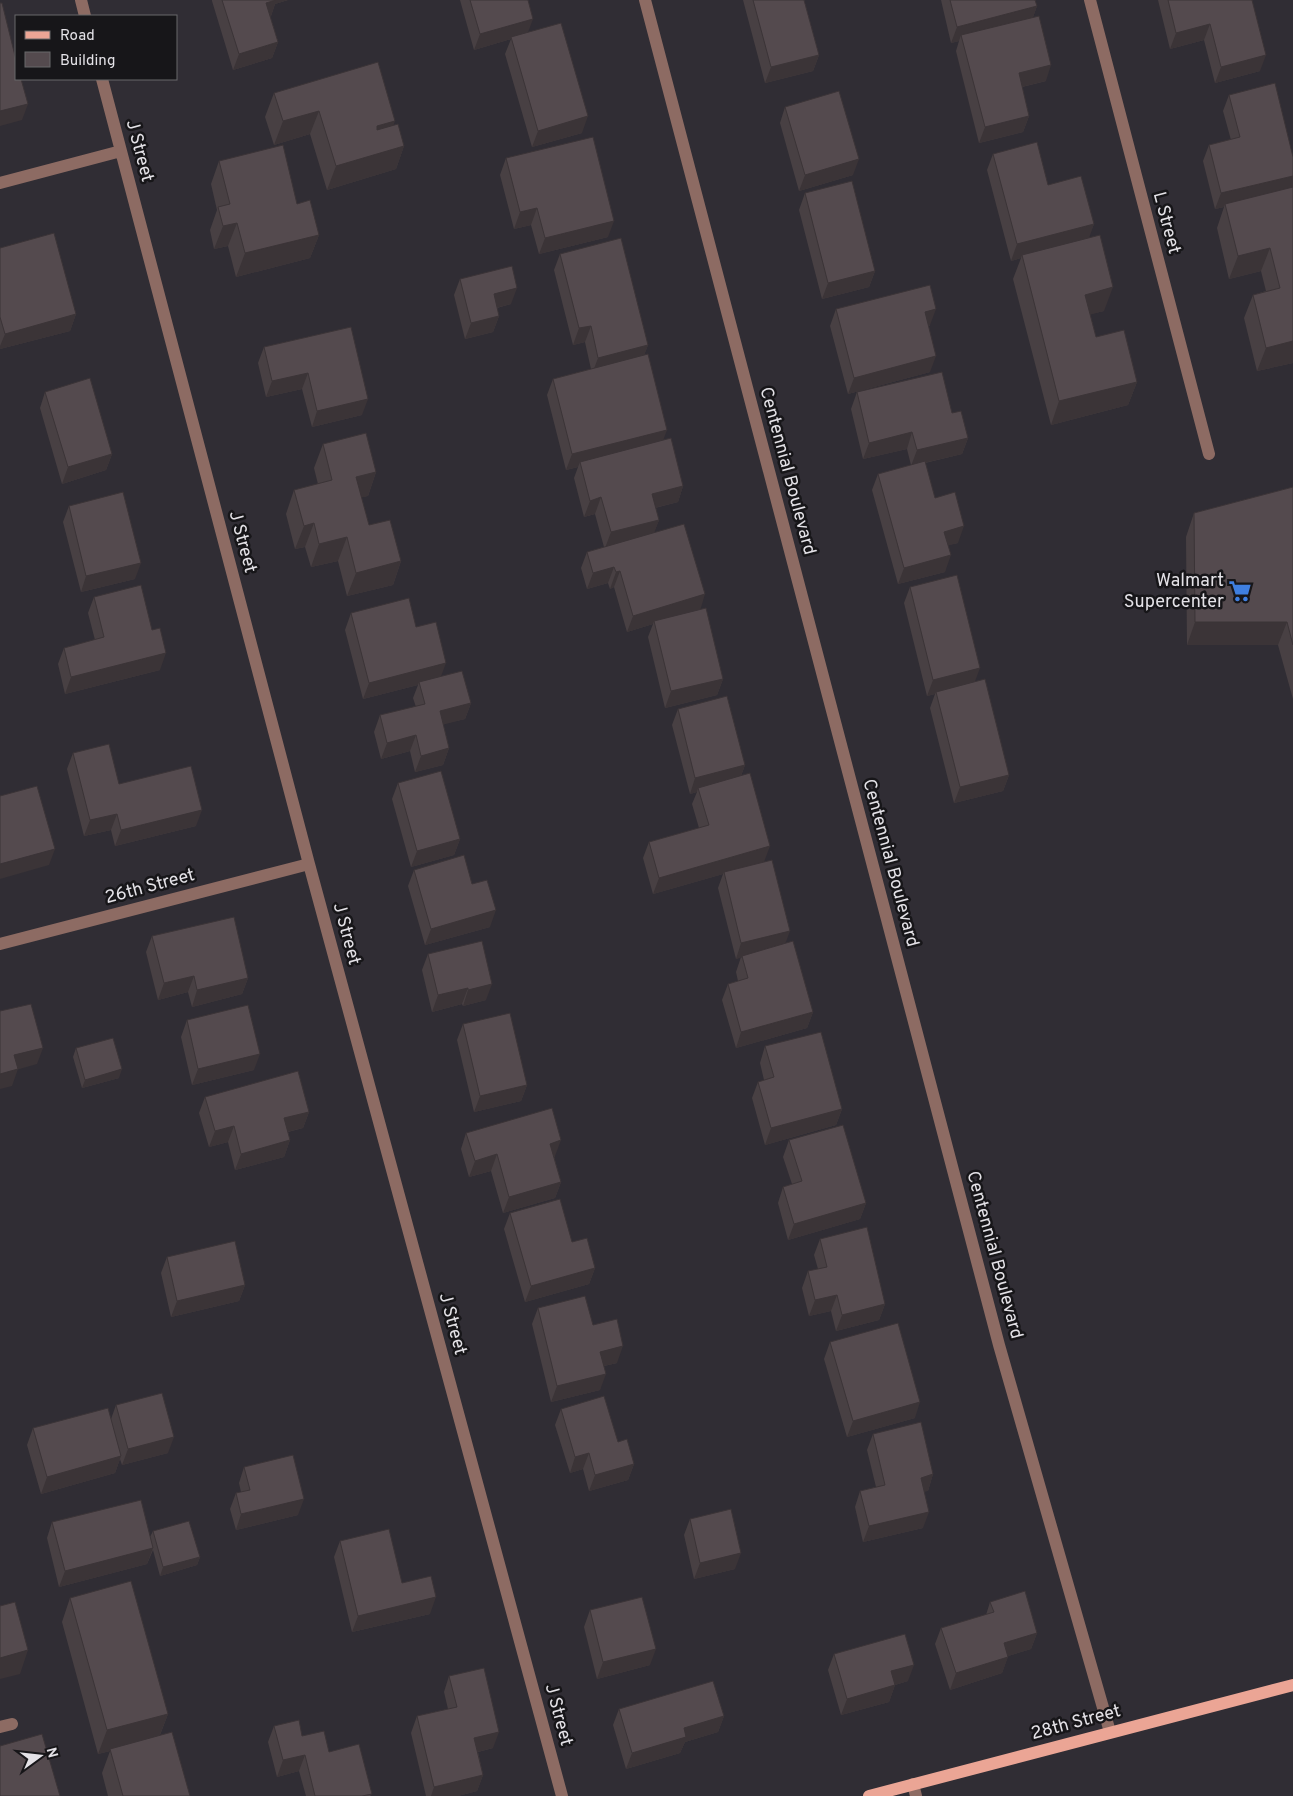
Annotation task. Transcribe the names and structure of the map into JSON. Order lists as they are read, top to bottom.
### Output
{
  "streets": {
    "main road": ["28th Street"],
    "street": [
      "J Street",
      "L Street",
      "Centennial Boulevard",
      "26th Street"
    ]
  },
  "crossings": [
    ["J Street", "26th Street"],
    ["Centennial Boulevard", "28th Street"]
  ],
  "places": {
    "supermarket": ["Walmart Supercenter"]
  },
  "legend": ["Road", "Building"],
  "north": "right"
}
